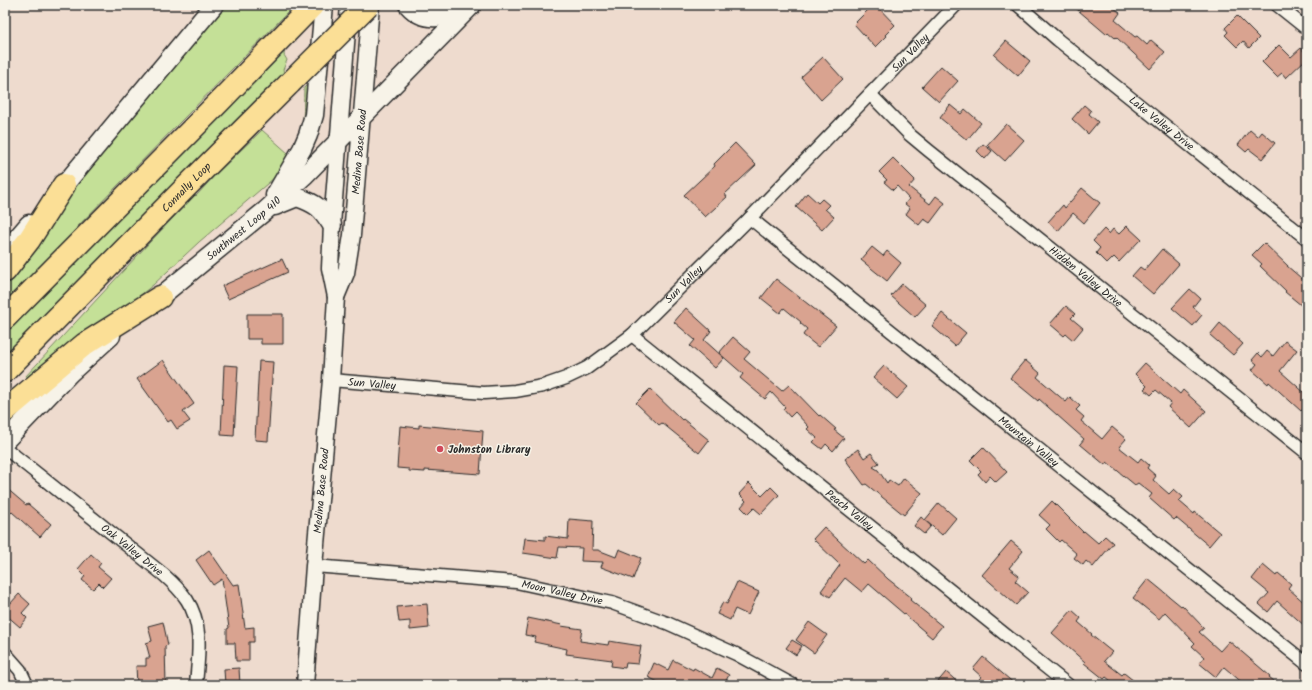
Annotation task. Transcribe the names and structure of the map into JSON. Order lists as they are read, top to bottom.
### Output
{
  "streets": {
    "highway": ["Connally Loop"],
    "main road": ["Southwest Loop 410"],
    "street": [
      "Sun Valley",
      "Lake Valley Drive",
      "Medina Base Road",
      "Hidden Valley Drive",
      "Mountain Valley",
      "Peach Valley",
      "Oak Valley Drive",
      "Moon Valley Drive"
    ]
  },
  "crossings": [
    ["Sun Valley", "Medina Base Road"],
    ["Sun Valley", "Hidden Valley Drive"],
    ["Sun Valley", "Mountain Valley"],
    ["Sun Valley", "Peach Valley"],
    ["Medina Base Road", "Southwest Loop 410"],
    ["Medina Base Road", "Moon Valley Drive"]
  ],
  "places": ["Johnston Library"]
}
